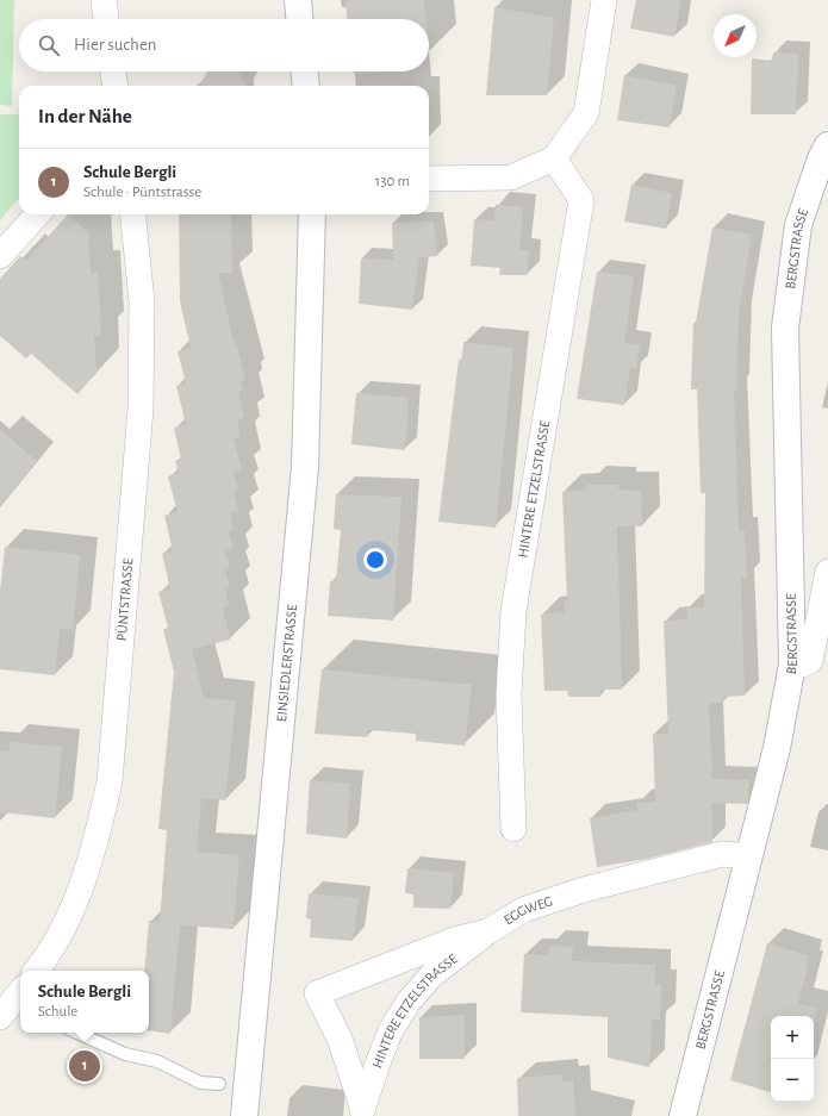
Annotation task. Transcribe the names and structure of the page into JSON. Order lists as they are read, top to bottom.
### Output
{
  "streets": {
    "street": [
      "BERGSTRASSE",
      "HINTERE ETZELSTRASSE",
      "PÜNTSTRASSE",
      "EINSIEDLERSTRASSE",
      "EGGWEG"
    ]
  },
  "crossings": [
    ["BERGSTRASSE", "EGGWEG"],
    ["HINTERE ETZELSTRASSE", "EGGWEG"]
  ],
  "north": "bottom left",
  "page": {
    "search": "Hier suchen",
    "heading": "In der Nähe",
    "list": [
      {
        "mark": "1",
        "name": "Schule Bergli",
        "note": "Schule · Püntstrasse",
        "value": "130 m"
      }
    ],
    "popup": ["Schule Bergli", "Schule"],
    "map_buttons": ["+", "−"],
    "pins": "1"
  }
}
